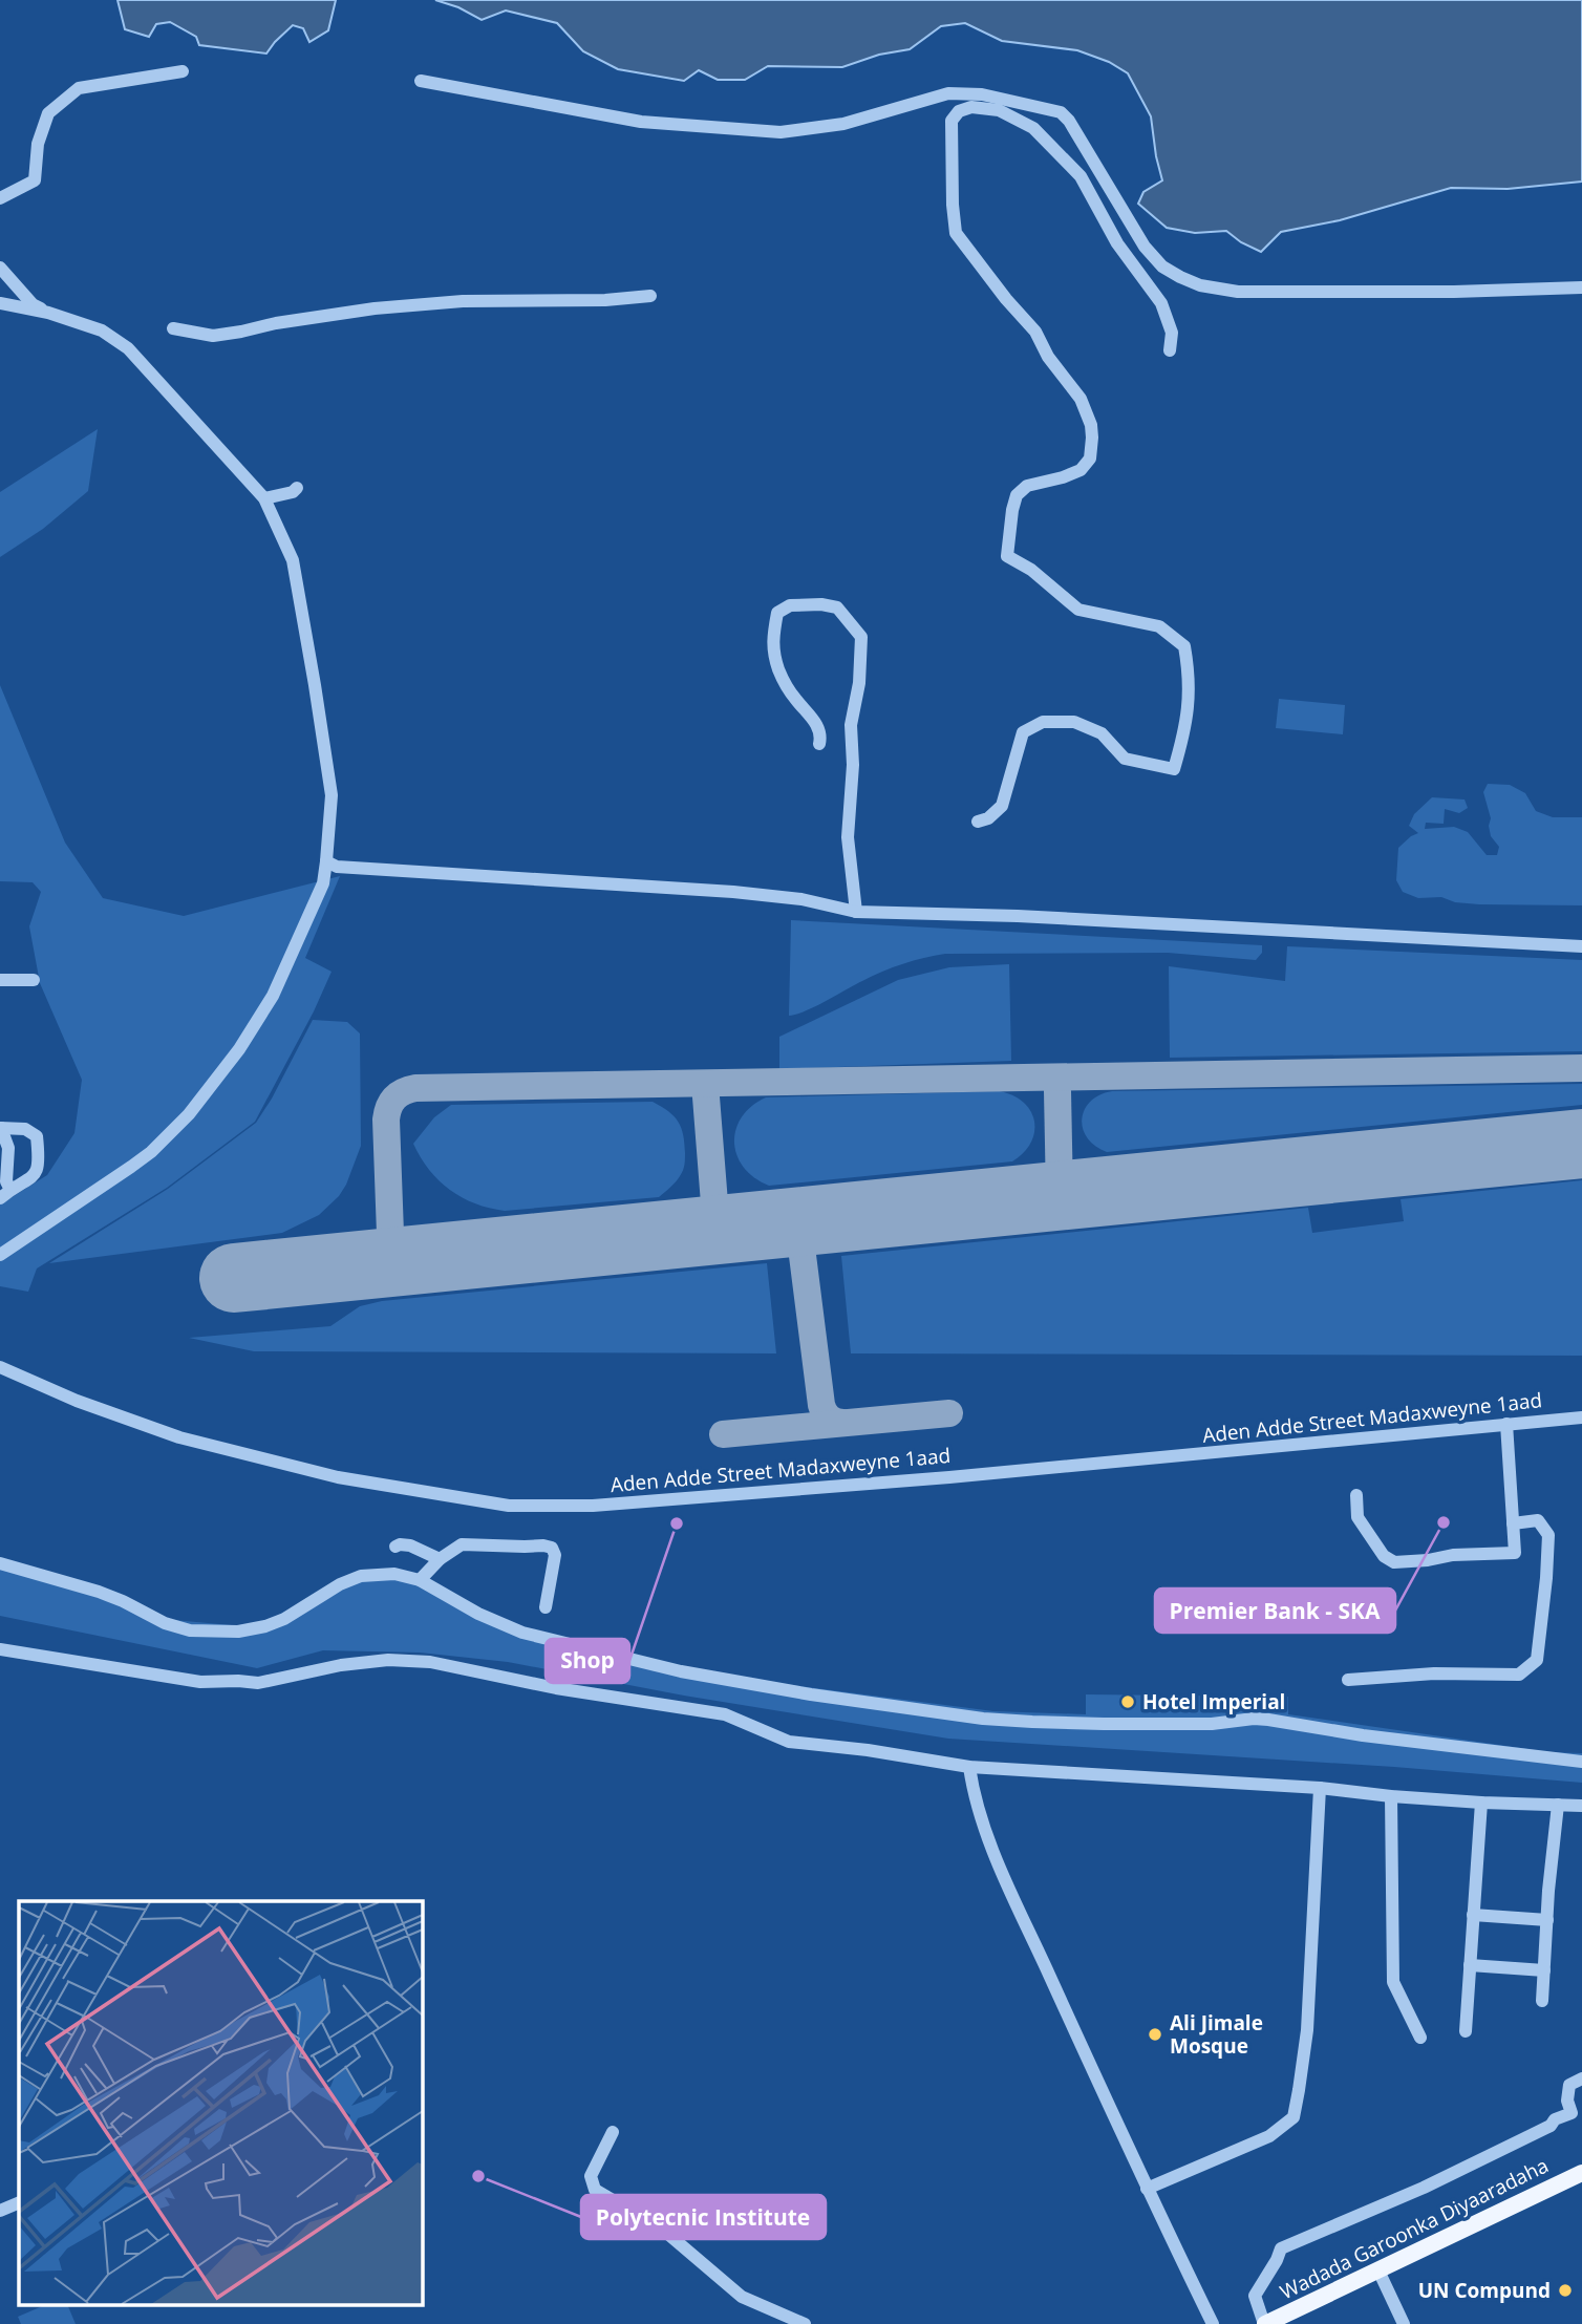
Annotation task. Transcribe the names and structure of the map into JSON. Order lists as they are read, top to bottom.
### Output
{
  "streets": {
    "main road": ["Wadada Garoonka Diyaaradaha"],
    "street": ["Aden Adde Street Madaxweyne 1aad"]
  },
  "places": [
    "Premier Bank - SKA",
    "Shop",
    "Hotel Imperial",
    "Ali Jimale Mosque",
    "Polytecnic Institute",
    "UN Compund"
  ]
}
